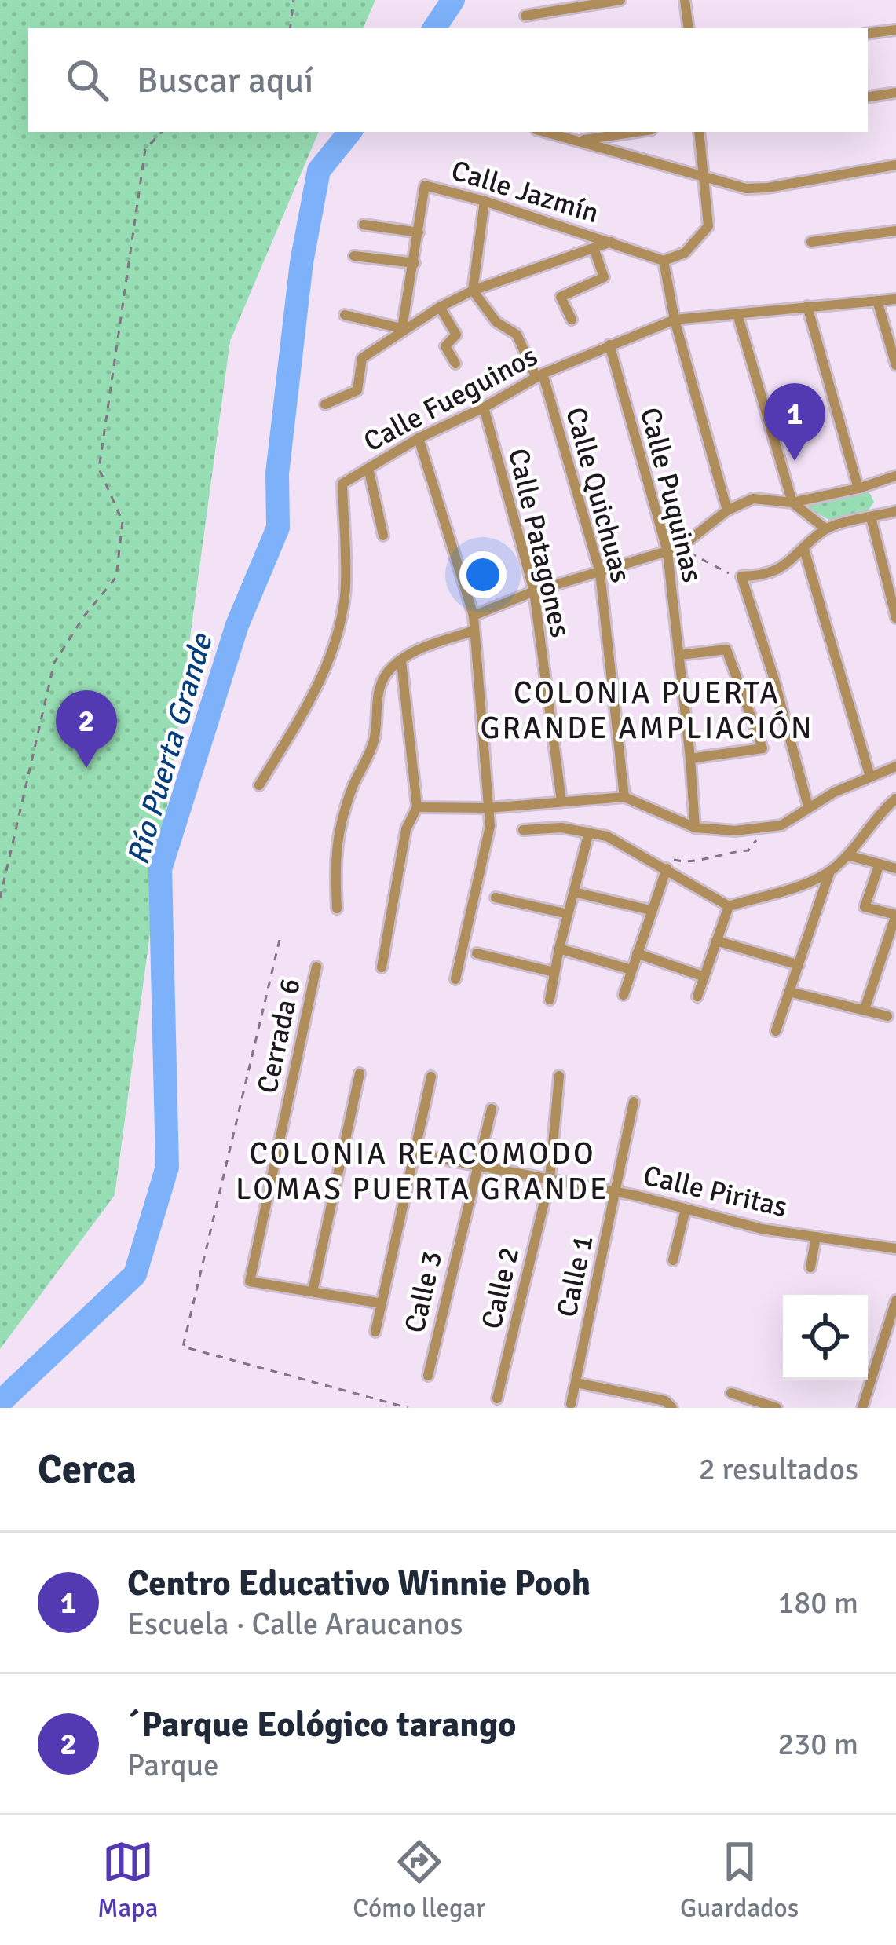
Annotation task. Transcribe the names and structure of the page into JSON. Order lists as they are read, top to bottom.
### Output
{
  "streets": {
    "street": [
      "Calle Jazmín",
      "Calle Fueguinos",
      "Calle Quichuas",
      "Calle Puquinas",
      "Calle Patagones",
      "Cerrada 6",
      "Calle Piritas",
      "Calle 1",
      "Calle 2",
      "Calle 3"
    ]
  },
  "crossings": [
    ["Calle Fueguinos", "Calle Quichuas"],
    ["Calle Fueguinos", "Calle Puquinas"],
    ["Calle Fueguinos", "Calle Patagones"],
    ["Calle Piritas", "Calle 1"],
    ["Calle Piritas", "Calle 2"],
    ["Calle Piritas", "Calle 3"]
  ],
  "districts": ["COLONIA PUERTA GRANDE AMPLIACIÓN", "COLONIA REACOMODO LOMAS PUERTA GRANDE"],
  "water": ["Río Puerta Grande"],
  "page": {
    "search": "Buscar aquí",
    "pins": ["1", "2"],
    "heading": ["Cerca", "2 resultados"],
    "list": [
      {
        "mark": "1",
        "name": "Centro Educativo Winnie Pooh",
        "note": "Escuela · Calle Araucanos",
        "value": "180 m"
      },
      {
        "mark": "2",
        "name": "´Parque Eológico tarango",
        "note": "Parque",
        "value": "230 m"
      }
    ],
    "nav": ["Mapa", "Cómo llegar", "Guardados"]
  }
}
